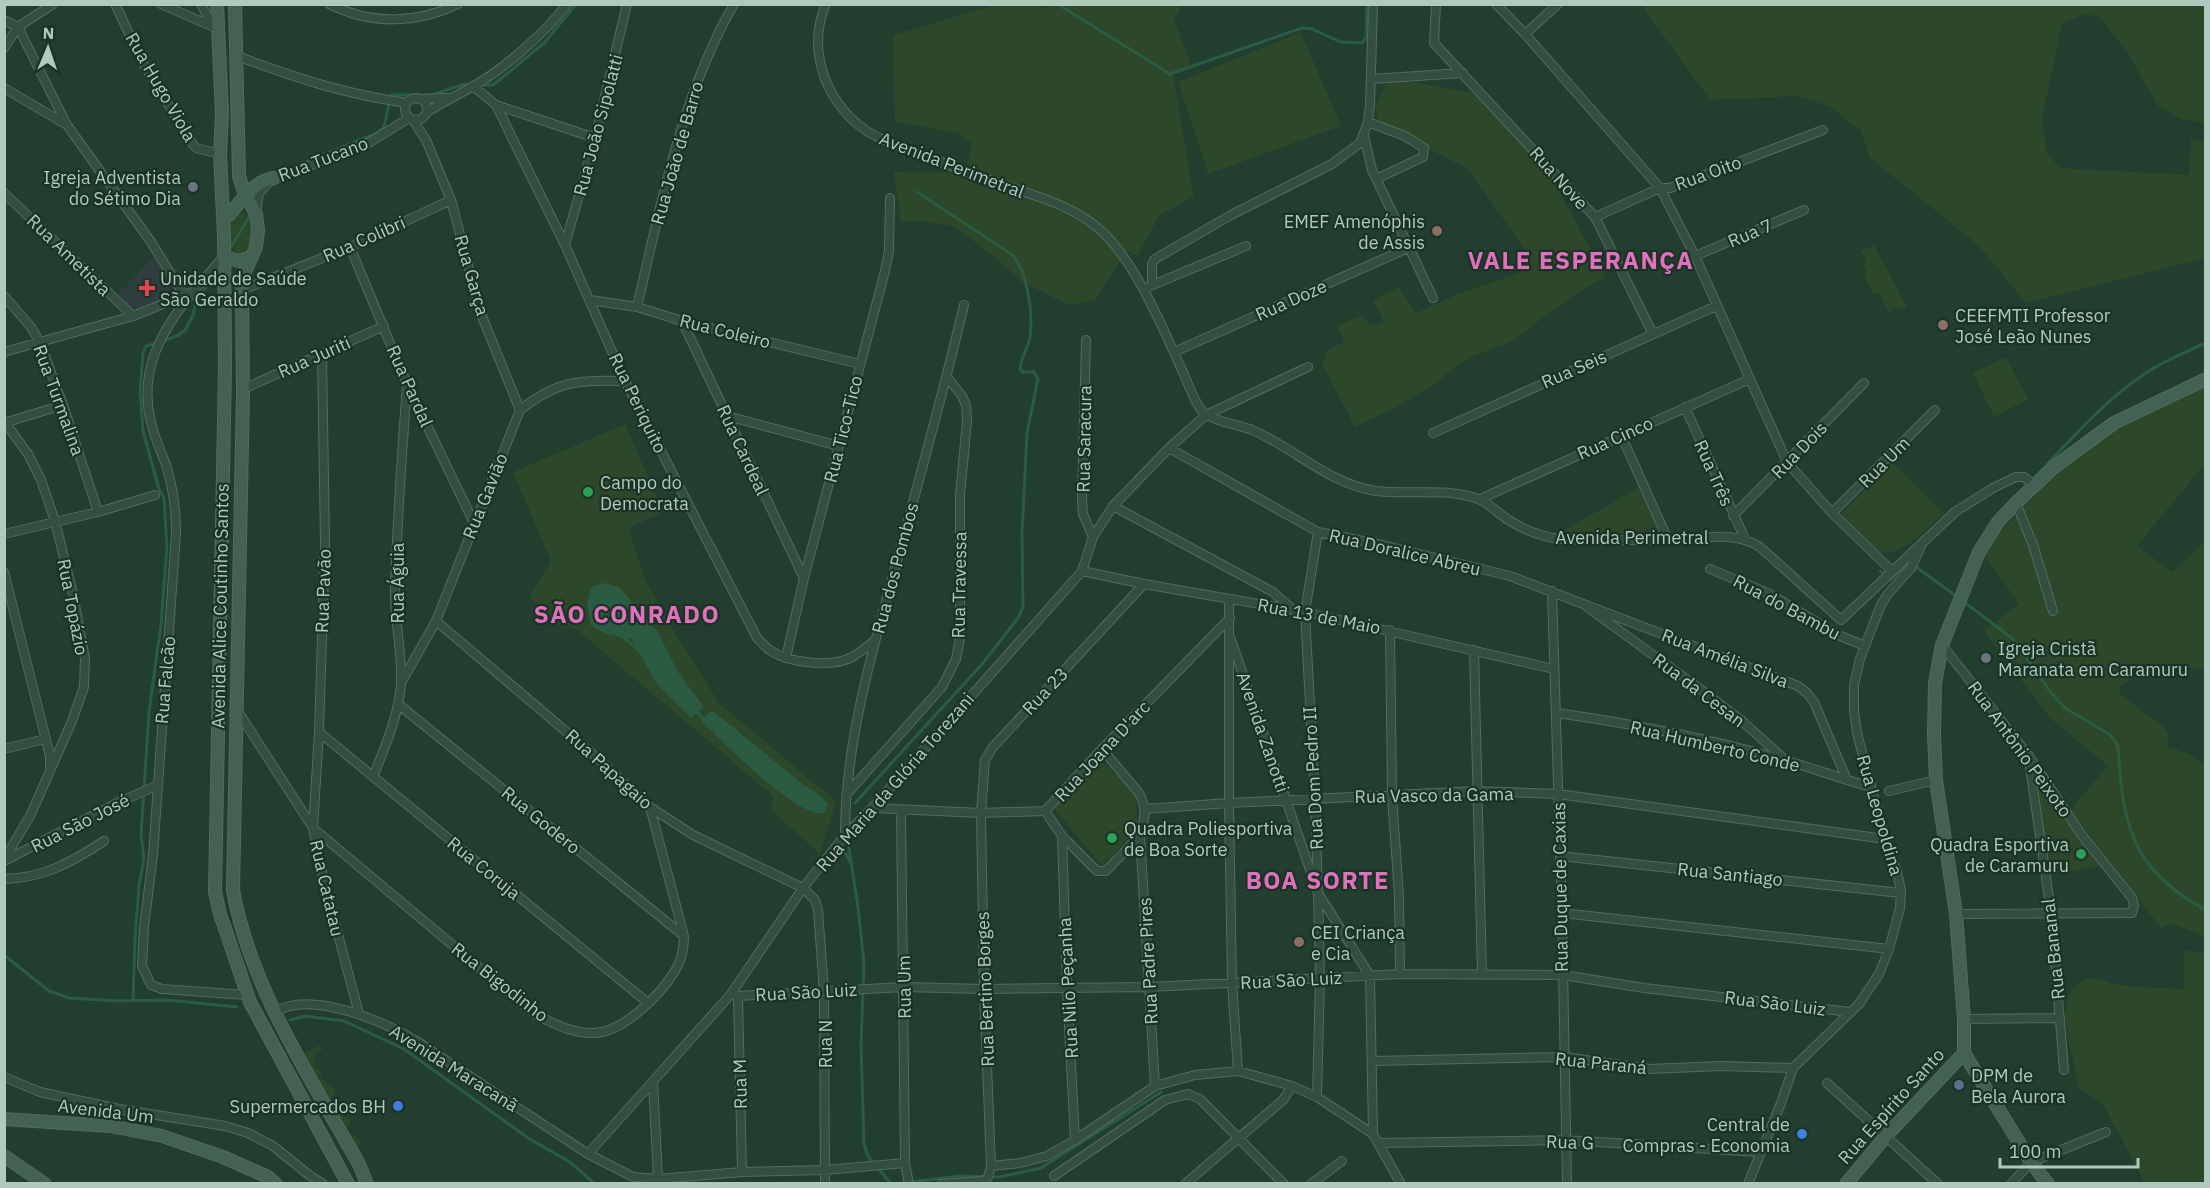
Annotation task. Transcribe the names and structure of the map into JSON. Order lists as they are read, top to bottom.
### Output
{
  "streets": {
    "main road": ["Avenida Alice Coutinho Santos", "Rua Espírito Santo", "Avenida Um"],
    "street": [
      "Rua Hugo Viola",
      "Rua João Sipolatti",
      "Rua João de Barro",
      "Rua Tucano",
      "Avenida Perimetral",
      "Rua Oito",
      "Rua Nove",
      "Rua 7",
      "Rua Colibri",
      "Rua Ametista",
      "Rua Garça",
      "Rua Doze",
      "Rua Coleiro",
      "Rua Juriti",
      "Rua Seis",
      "Rua Pardal",
      "Rua Turmalina",
      "Rua Periquito",
      "Rua Tico-Tico",
      "Rua Cinco",
      "Rua Saracura",
      "Rua Cardeal",
      "Rua Dois",
      "Rua Um",
      "Rua Três",
      "Rua Gavião",
      "Rua Doralice Abreu",
      "Rua dos Pombos",
      "Rua Águia",
      "Rua Travessa",
      "Rua Pavão",
      "Rua Topázio",
      "Rua do Bambu",
      "Rua 13 de Maio",
      "Rua Amélia Silva",
      "Rua Falcão",
      "Rua da Cesan",
      "Rua 23",
      "Avenida Zanotti",
      "Rua Humberto Conde",
      "Rua Antônio Peixoto",
      "Rua Joana D'arc",
      "Rua Papagaio",
      "Rua Dom Pedro II",
      "Rua Maria da Glória Torezani",
      "Rua Vasco da Gama",
      "Rua Leopoldina",
      "Rua Godero",
      "Rua São José",
      "Rua Coruja",
      "Rua Santiago",
      "Rua Duque de Caxias",
      "Rua Catatau",
      "Rua Bananal",
      "Rua Padre Pires",
      "Rua São Luiz",
      "Rua Bigodinho",
      "Rua Nilo Peçanha",
      "Rua Bertino Borges",
      "Rua N",
      "Rua Paraná",
      "Avenida Maracanã",
      "Rua M",
      "Rua G"
    ]
  },
  "crossings": [
    ["Rua Hugo Viola", "Avenida Alice Coutinho Santos"],
    ["Rua João Sipolatti", "Rua Periquito"],
    ["Rua João de Barro", "Rua Coleiro"],
    ["Rua Tucano", "Rua Garça"],
    ["Rua Tucano", "Avenida Alice Coutinho Santos"],
    ["Avenida Perimetral", "Rua Doze"],
    ["Avenida Perimetral", "Rua Cinco"],
    ["Avenida Perimetral", "Rua Três"],
    ["Avenida Perimetral", "Rua Maria da Glória Torezani"],
    ["Rua Oito", "Rua Nove"],
    ["Rua Nove", "Rua Seis"],
    ["Rua Colibri", "Rua Garça"],
    ["Rua Colibri", "Rua Pardal"],
    ["Rua Colibri", "Avenida Alice Coutinho Santos"],
    ["Rua Garça", "Rua Gavião"],
    ["Rua Coleiro", "Rua Periquito"],
    ["Rua Coleiro", "Rua Tico-Tico"],
    ["Rua Coleiro", "Rua Cardeal"],
    ["Rua Juriti", "Rua Pardal"],
    ["Rua Juriti", "Rua Pavão"],
    ["Rua Juriti", "Avenida Alice Coutinho Santos"],
    ["Rua Pardal", "Rua Gavião"],
    ["Rua Pardal", "Rua Águia"],
    ["Rua Periquito", "Rua Tico-Tico"],
    ["Rua Periquito", "Rua dos Pombos"],
    ["Rua Tico-Tico", "Rua Cardeal"],
    ["Rua Cinco", "Rua Três"],
    ["Rua Saracura", "Rua Maria da Glória Torezani"],
    ["Rua Dois", "Rua Três"],
    ["Rua Um", "Rua Joana D'arc"],
    ["Rua Um", "Rua São Luiz"],
    ["Rua Um", "Avenida Maracanã"],
    ["Rua Gavião", "Rua Águia"],
    ["Rua Gavião", "Rua Papagaio"],
    ["Rua Doralice Abreu", "Rua Amélia Silva"],
    ["Rua Doralice Abreu", "Rua Dom Pedro II"],
    ["Rua Doralice Abreu", "Rua Maria da Glória Torezani"],
    ["Rua Doralice Abreu", "Rua Duque de Caxias"],
    ["Rua dos Pombos", "Rua Travessa"],
    ["Rua dos Pombos", "Rua Maria da Glória Torezani"],
    ["Rua Águia", "Rua Godero"],
    ["Rua Águia", "Rua Coruja"],
    ["Rua Pavão", "Rua Coruja"],
    ["Rua Pavão", "Rua Catatau"],
    ["Rua Pavão", "Rua Bigodinho"],
    ["Avenida Alice Coutinho Santos", "Rua Falcão"],
    ["Avenida Alice Coutinho Santos", "Rua Catatau"],
    ["Avenida Alice Coutinho Santos", "Avenida Maracanã"],
    ["Rua Topázio", "Rua São José"],
    ["Rua do Bambu", "Rua Leopoldina"],
    ["Rua 13 de Maio", "Rua 23"],
    ["Rua 13 de Maio", "Rua Dom Pedro II"],
    ["Rua 13 de Maio", "Rua Maria da Glória Torezani"],
    ["Rua 13 de Maio", "Rua Duque de Caxias"],
    ["Rua Amélia Silva", "Rua da Cesan"],
    ["Rua Amélia Silva", "Rua Humberto Conde"],
    ["Rua Amélia Silva", "Rua Duque de Caxias"],
    ["Rua Falcão", "Rua São José"],
    ["Rua da Cesan", "Rua Humberto Conde"],
    ["Rua 23", "Rua Joana D'arc"],
    ["Rua 23", "Rua Bertino Borges"],
    ["Avenida Zanotti", "Rua Dom Pedro II"],
    ["Avenida Zanotti", "Rua Vasco da Gama"],
    ["Avenida Zanotti", "Rua São Luiz"],
    ["Rua Humberto Conde", "Rua Leopoldina"],
    ["Rua Humberto Conde", "Rua Duque de Caxias"],
    ["Rua Antônio Peixoto", "Rua Bananal"],
    ["Rua Joana D'arc", "Rua Maria da Glória Torezani"],
    ["Rua Joana D'arc", "Rua Bertino Borges"],
    ["Rua Papagaio", "Rua Maria da Glória Torezani"],
    ["Rua Papagaio", "Rua Bigodinho"],
    ["Rua Papagaio", "Rua N"],
    ["Rua Dom Pedro II", "Rua Vasco da Gama"],
    ["Rua Dom Pedro II", "Rua São Luiz"],
    ["Rua Maria da Glória Torezani", "Rua São Luiz"],
    ["Rua Maria da Glória Torezani", "Rua N"],
    ["Rua Maria da Glória Torezani", "Avenida Maracanã"],
    ["Rua Maria da Glória Torezani", "Rua M"],
    ["Rua Vasco da Gama", "Rua Leopoldina"],
    ["Rua Vasco da Gama", "Rua Duque de Caxias"],
    ["Rua Leopoldina", "Rua Santiago"],
    ["Rua Leopoldina", "Rua São Luiz"],
    ["Rua Leopoldina", "Rua Paraná"],
    ["Rua Godero", "Rua Bigodinho"],
    ["Rua Coruja", "Rua Bigodinho"],
    ["Rua Santiago", "Rua Duque de Caxias"],
    ["Rua Duque de Caxias", "Rua São Luiz"],
    ["Rua Duque de Caxias", "Rua Paraná"],
    ["Rua Duque de Caxias", "Rua G"],
    ["Rua Catatau", "Rua Bigodinho"],
    ["Rua Catatau", "Avenida Maracanã"],
    ["Rua Padre Pires", "Rua São Luiz"],
    ["Rua São Luiz", "Rua Nilo Peçanha"],
    ["Rua São Luiz", "Rua Bertino Borges"],
    ["Rua São Luiz", "Rua N"],
    ["Rua São Luiz", "Rua M"],
    ["Rua N", "Avenida Maracanã"],
    ["Avenida Maracanã", "Rua M"]
  ],
  "districts": ["VALE ESPERANÇA", "SÃO CONRADO", "BOA SORTE"],
  "places": {
    "other": [
      "Igreja Adventista do Sétimo Dia",
      "EMEF Amenóphis de Assis",
      "CEEFMTI Professor José Leão Nunes",
      "Campo do Democrata",
      "Igreja Cristã Maranata em Caramuru",
      "Quadra Poliesportiva de Boa Sorte",
      "Quadra Esportiva de Caramuru",
      "CEI Criança e Cia",
      "DPM de Bela Aurora",
      "Supermercados BH",
      "Central de Compras - Economia"
    ],
    "health": ["Unidade de Saúde São Geraldo"]
  },
  "scale_bar": "100 m",
  "north": "top"
}
